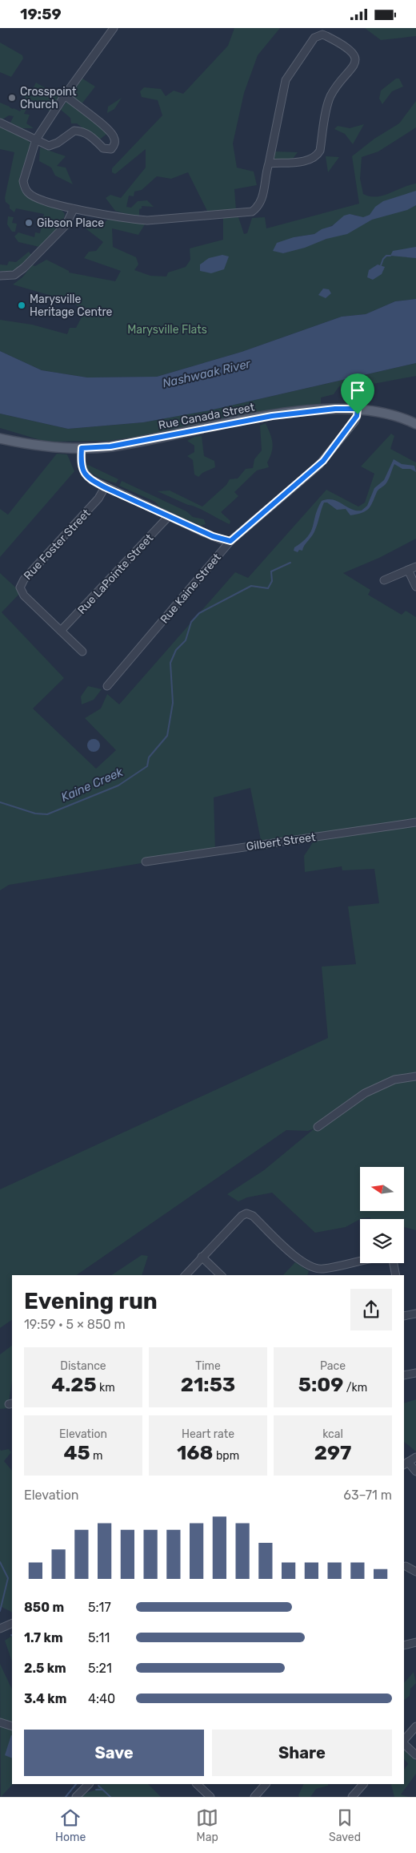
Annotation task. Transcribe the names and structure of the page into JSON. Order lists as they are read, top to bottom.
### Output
{
  "streets": {
    "main road": ["Rue Canada Street"],
    "street": [
      "Rue Foster Street",
      "Rue LaPointe Street",
      "Rue Kaine Street",
      "Gilbert Street"
    ]
  },
  "crossings": [
    ["Rue Canada Street", "Rue Kaine Street"],
    ["Rue Foster Street", "Rue LaPointe Street"]
  ],
  "water": ["Nashwaak River", "Kaine Creek"],
  "parks": ["Marysville Flats"],
  "places": ["Crosspoint Church", "Gibson Place", "Marysville Heritage Centre"],
  "north": "left",
  "page": {
    "status": "19:59",
    "heading": ["Evening run", "19:59 · 5 × 850 m"],
    "stats": [
      ["Distance", "4.25 km"],
      ["Time", "21:53"],
      ["Pace", "5:09 /km"],
      ["Elevation", "45 m"],
      ["Heart rate", "168 bpm"],
      ["kcal", "297"]
    ],
    "chart": ["Elevation", "63–71 m"],
    "list": [
      {
        "name": "850 m",
        "note": "5:17"
      },
      {
        "name": "1.7 km",
        "note": "5:11"
      },
      {
        "name": "2.5 km",
        "note": "5:21"
      },
      {
        "name": "3.4 km",
        "note": "4:40"
      }
    ],
    "buttons": ["Save", "Share"],
    "tabs": ["Home", "Map", "Saved"]
  }
}
